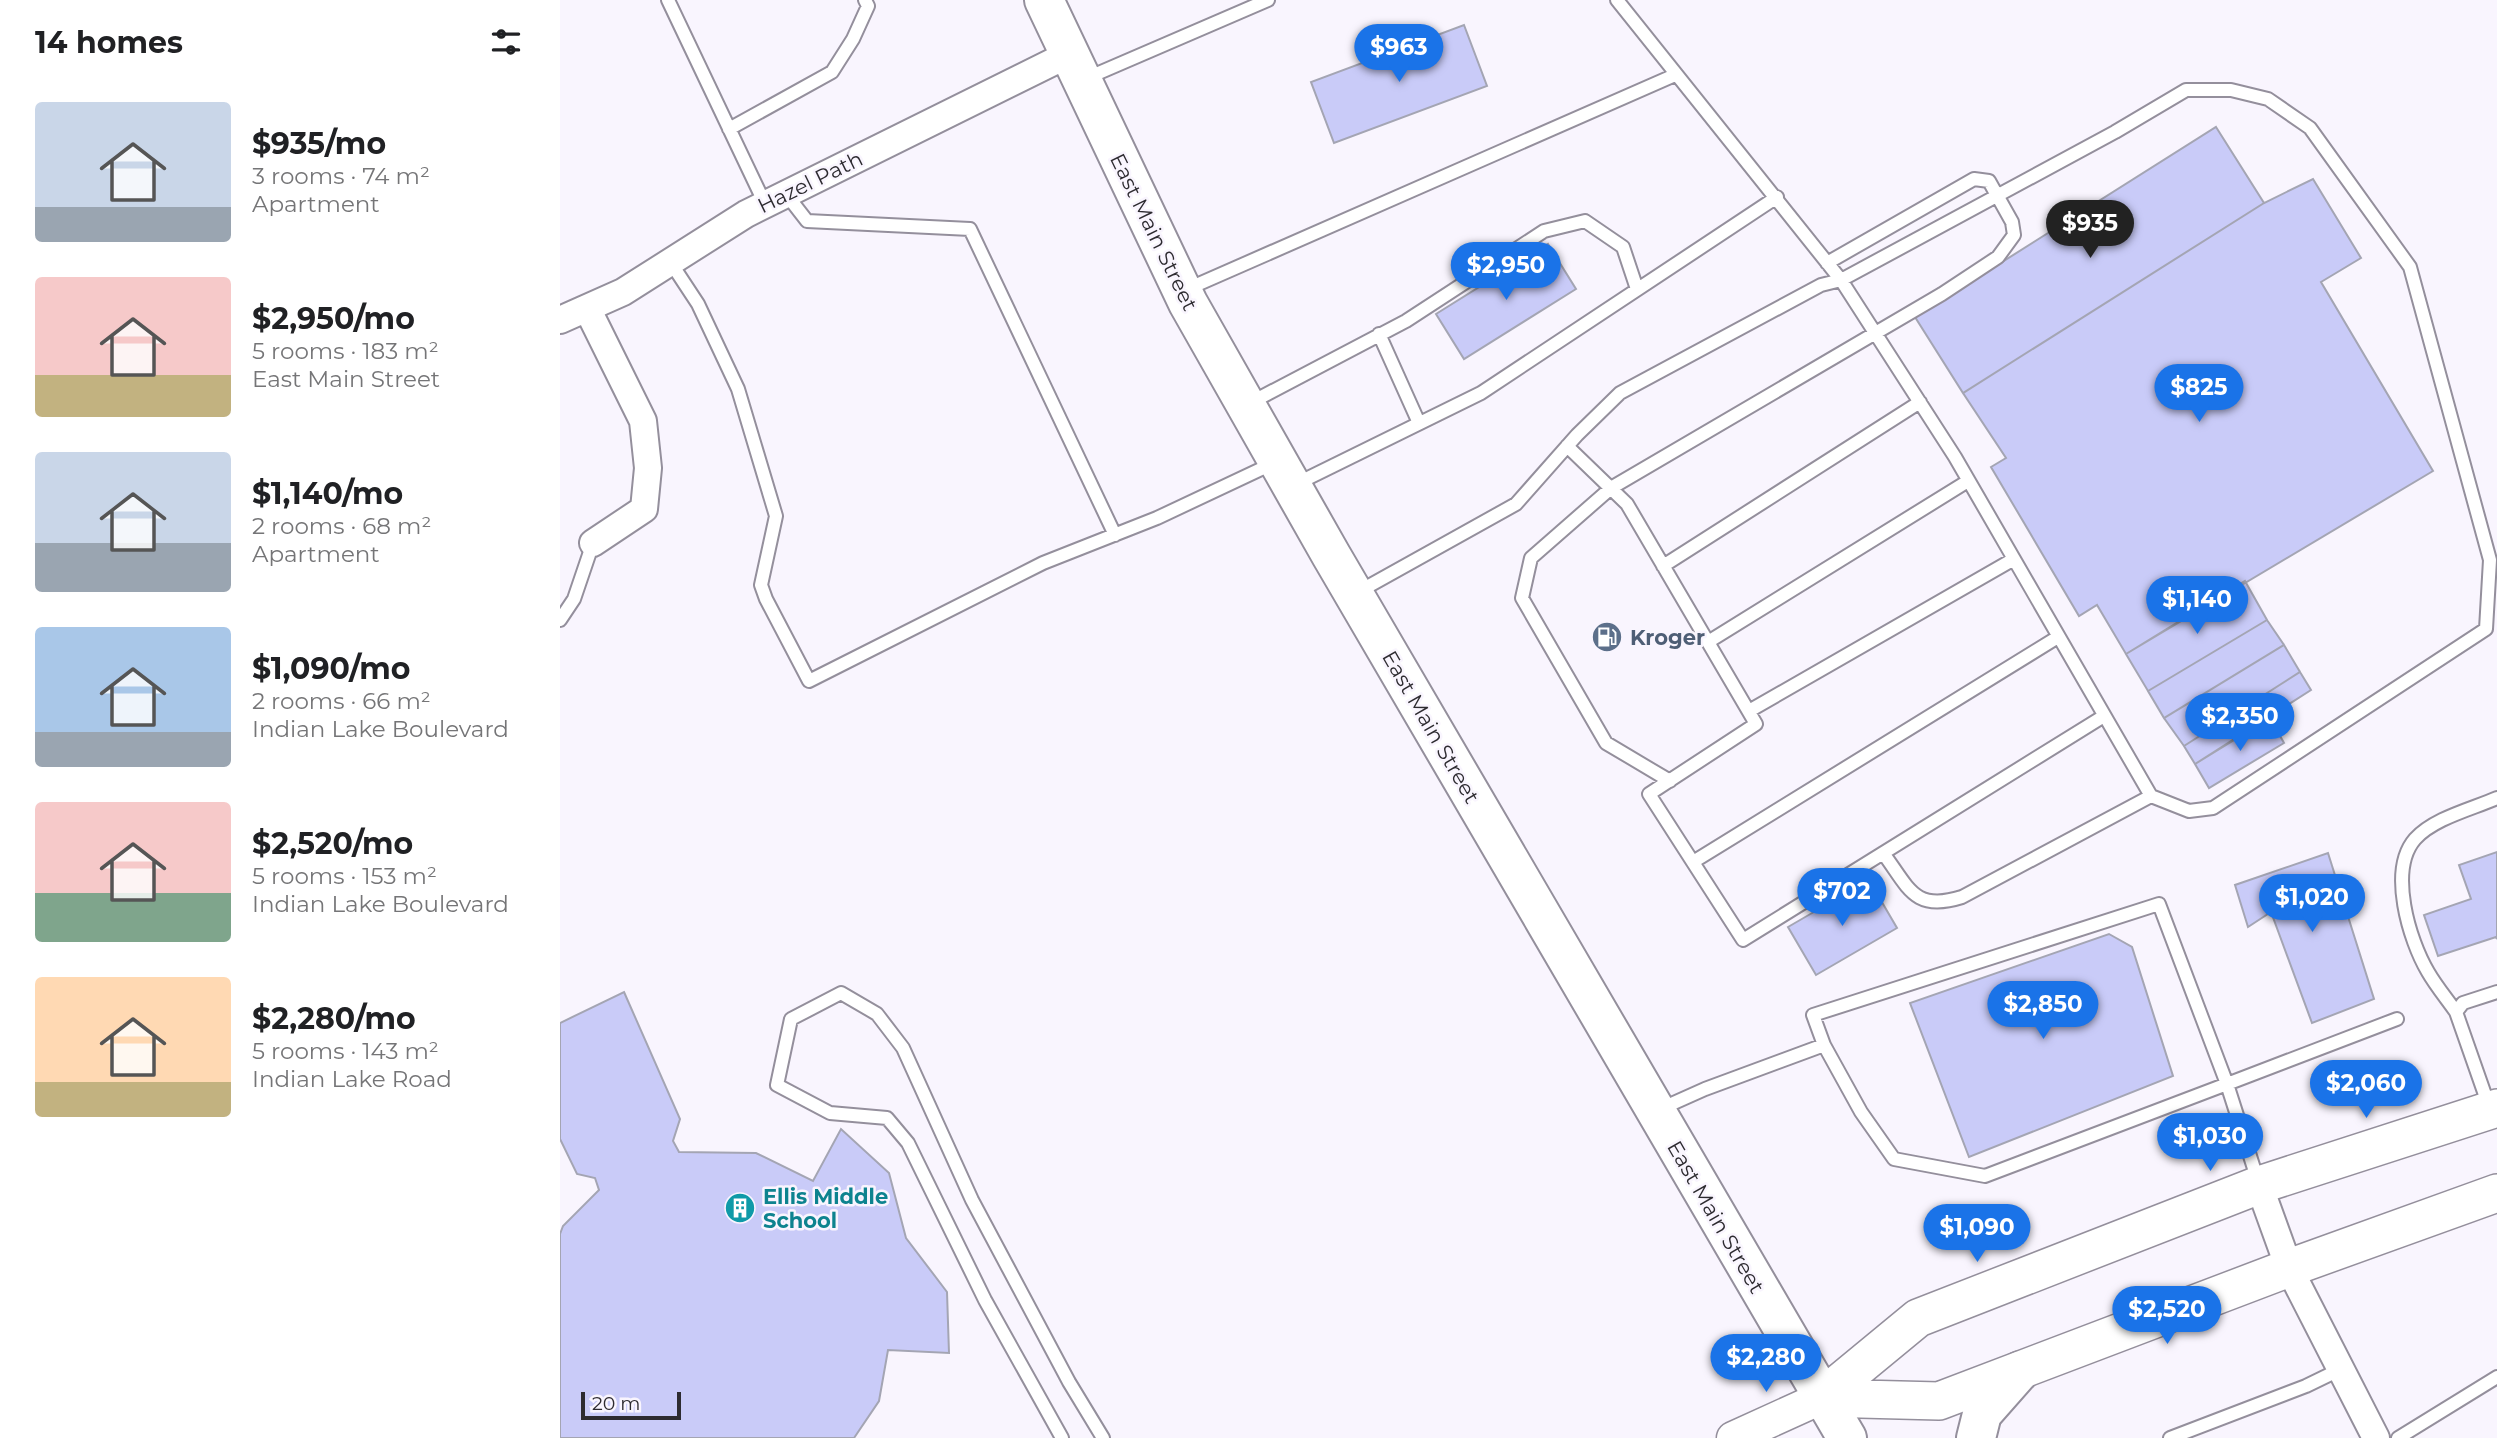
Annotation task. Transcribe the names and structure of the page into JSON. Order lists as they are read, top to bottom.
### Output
{
  "streets": {
    "main road": ["East Main Street"],
    "street": ["Hazel Path"]
  },
  "crossings": [
    ["Hazel Path", "East Main Street"]
  ],
  "places": {
    "fuel station": ["Kroger"],
    "building": ["Ellis Middle School"]
  },
  "scale_bar": "20 m",
  "page": {
    "heading": "14 homes",
    "price": [
      "$963",
      "$935",
      "$2,950",
      "$825",
      "$1,140",
      "$2,350",
      "$702",
      "$1,020",
      "$2,850",
      "$2,060",
      "$1,030",
      "$1,090",
      "$2,520",
      "$2,280"
    ],
    "list": [
      {
        "name": "$935/mo",
        "note": "3 rooms · 74 m² · Apartment"
      },
      {
        "name": "$2,950/mo",
        "note": "5 rooms · 183 m² · East Main Street"
      },
      {
        "name": "$1,140/mo",
        "note": "2 rooms · 68 m² · Apartment"
      },
      {
        "name": "$1,090/mo",
        "note": "2 rooms · 66 m² · Indian Lake Boulevard"
      },
      {
        "name": "$2,520/mo",
        "note": "5 rooms · 153 m² · Indian Lake Boulevard"
      },
      {
        "name": "$2,280/mo",
        "note": "5 rooms · 143 m² · Indian Lake Road"
      }
    ],
    "scale": "20 m"
  }
}
